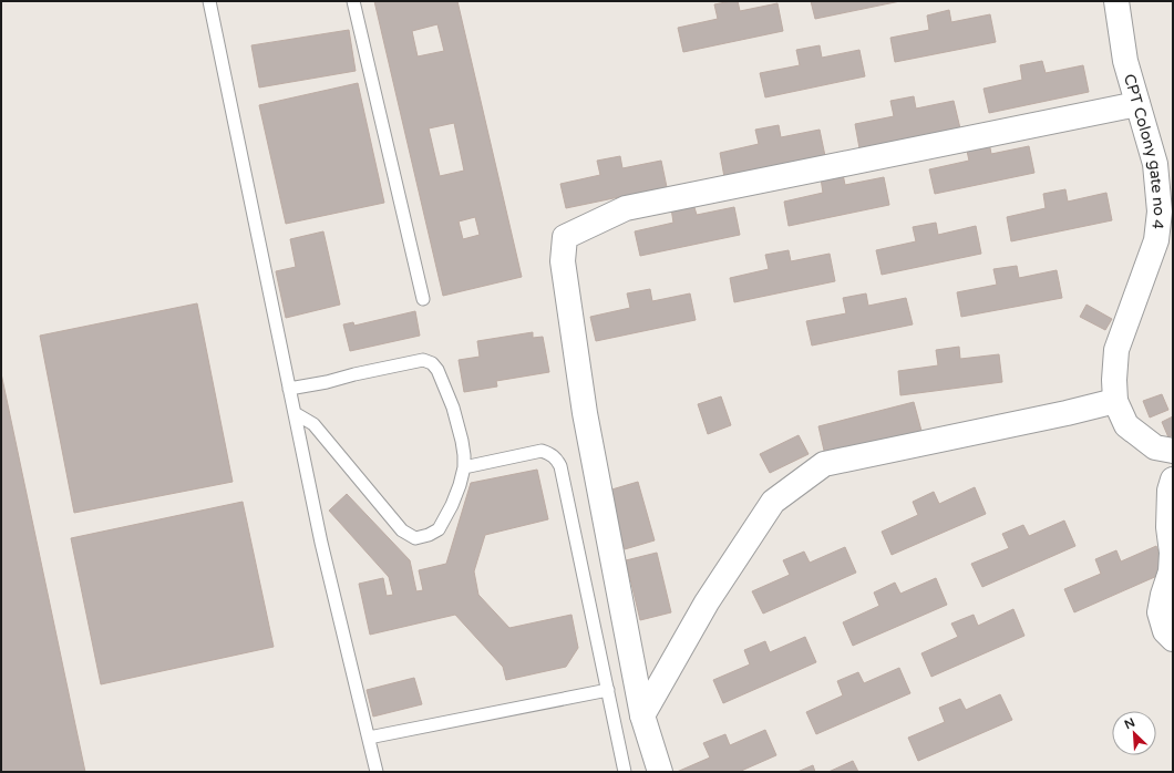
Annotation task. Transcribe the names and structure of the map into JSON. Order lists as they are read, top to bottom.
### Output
{
  "streets": {
    "street": ["CPT Colony gate no 4"]
  },
  "north": "top left"
}
